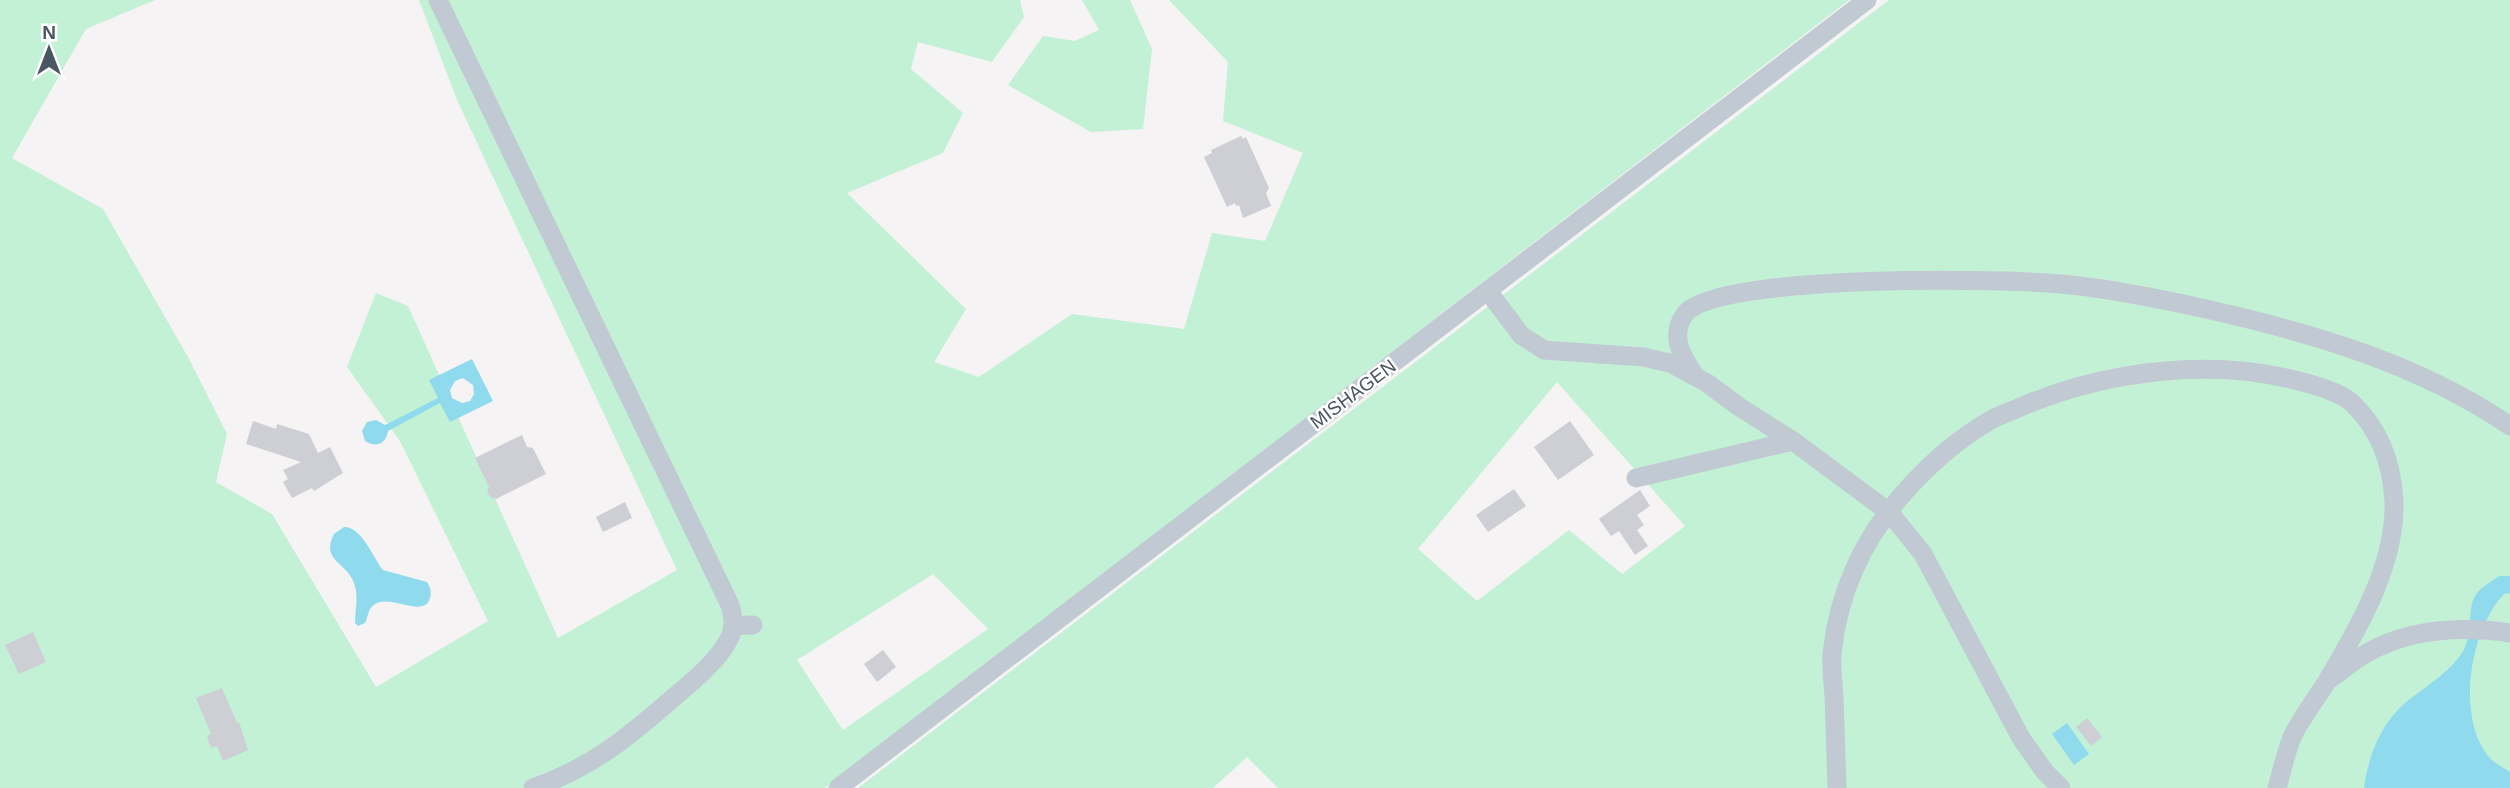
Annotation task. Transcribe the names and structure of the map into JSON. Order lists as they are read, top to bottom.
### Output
{
  "streets": {
    "street": ["MISHAGEN"]
  },
  "north": "top"
}
